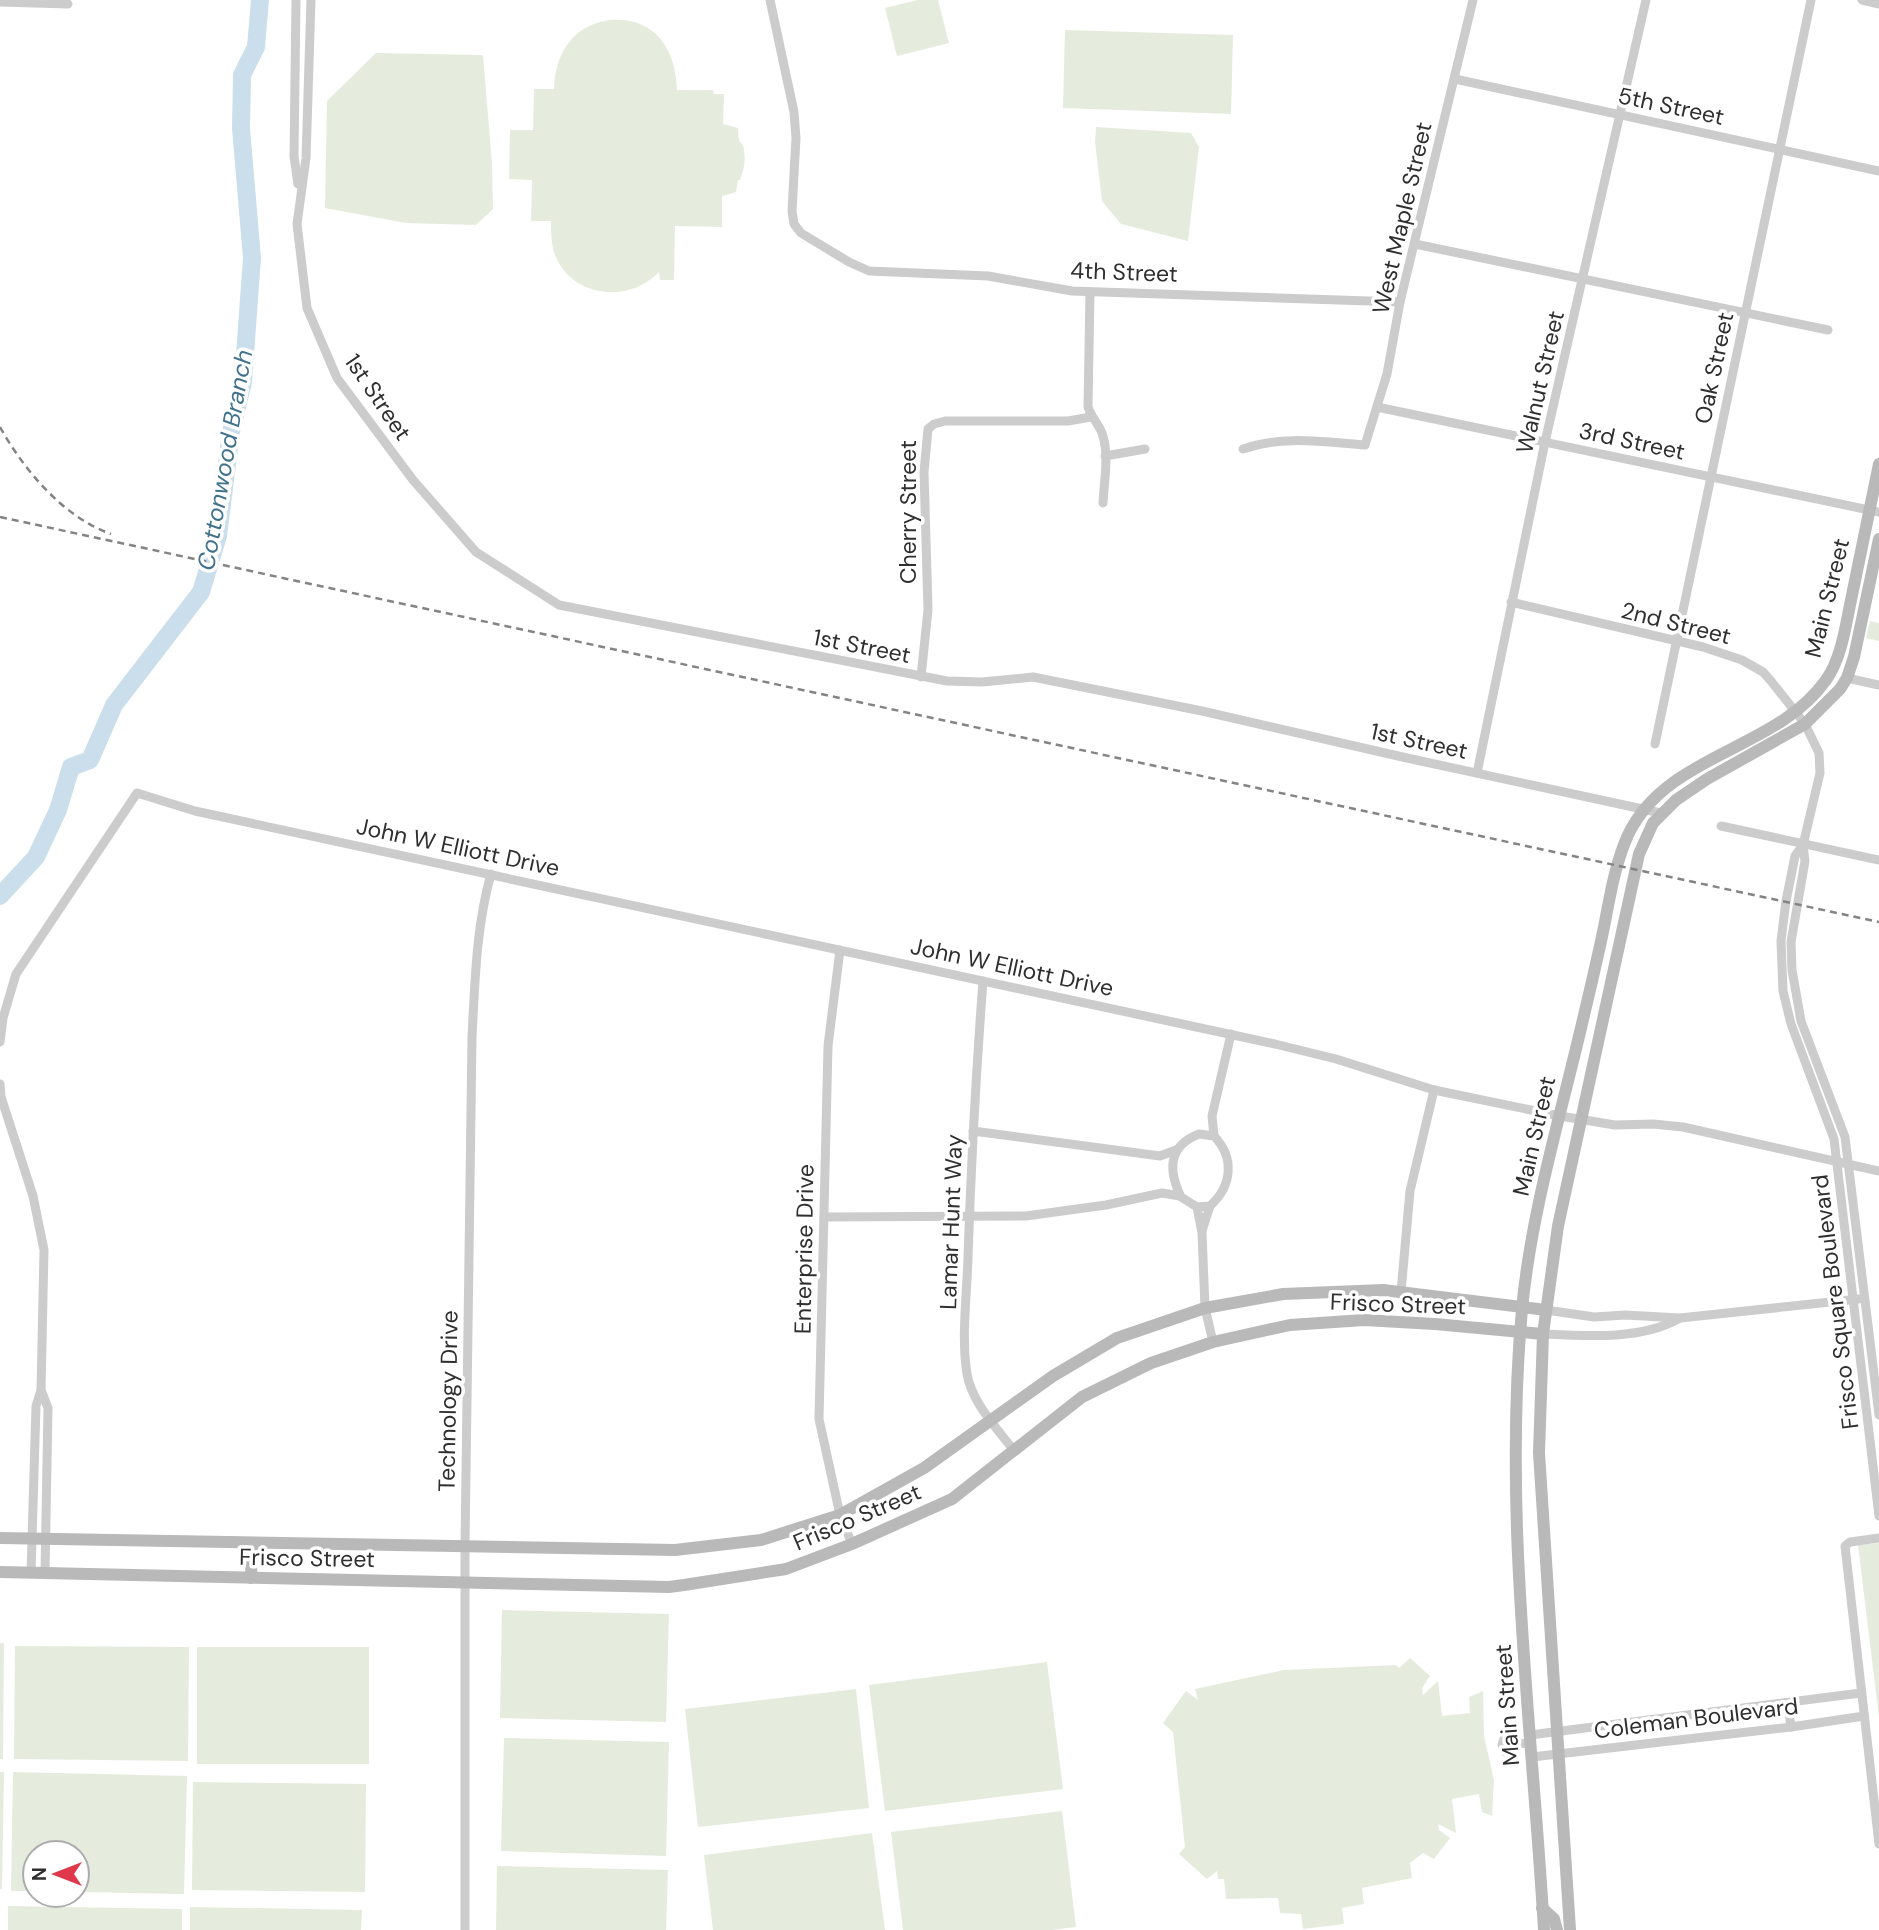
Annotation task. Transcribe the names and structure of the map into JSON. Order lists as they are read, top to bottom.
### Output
{
  "streets": {
    "street": [
      "5th Street",
      "West Maple Street",
      "4th Street",
      "Oak Street",
      "Walnut Street",
      "1st Street",
      "3rd Street",
      "Cherry Street",
      "Main Street",
      "2nd Street",
      "John W Elliott Drive",
      "Lamar Hunt Way",
      "Enterprise Drive",
      "Frisco Square Boulevard",
      "Frisco Street",
      "Technology Drive",
      "Coleman Boulevard"
    ]
  },
  "crossings": [
    ["5th Street", "West Maple Street"],
    ["5th Street", "Oak Street"],
    ["5th Street", "Walnut Street"],
    ["West Maple Street", "4th Street"],
    ["West Maple Street", "3rd Street"],
    ["Oak Street", "3rd Street"],
    ["Oak Street", "2nd Street"],
    ["Walnut Street", "1st Street"],
    ["Walnut Street", "3rd Street"],
    ["Walnut Street", "2nd Street"],
    ["1st Street", "Cherry Street"],
    ["1st Street", "Main Street"],
    ["3rd Street", "Main Street"],
    ["Main Street", "2nd Street"],
    ["Main Street", "John W Elliott Drive"],
    ["Main Street", "Frisco Square Boulevard"],
    ["Main Street", "Frisco Street"],
    ["Main Street", "Coleman Boulevard"],
    ["2nd Street", "Frisco Square Boulevard"],
    ["John W Elliott Drive", "Lamar Hunt Way"],
    ["John W Elliott Drive", "Enterprise Drive"],
    ["John W Elliott Drive", "Frisco Square Boulevard"],
    ["John W Elliott Drive", "Technology Drive"],
    ["Lamar Hunt Way", "Frisco Street"],
    ["Enterprise Drive", "Frisco Street"],
    ["Frisco Square Boulevard", "Frisco Street"],
    ["Frisco Street", "Technology Drive"]
  ],
  "water": ["Cottonwood Branch"],
  "north": "left"
}
